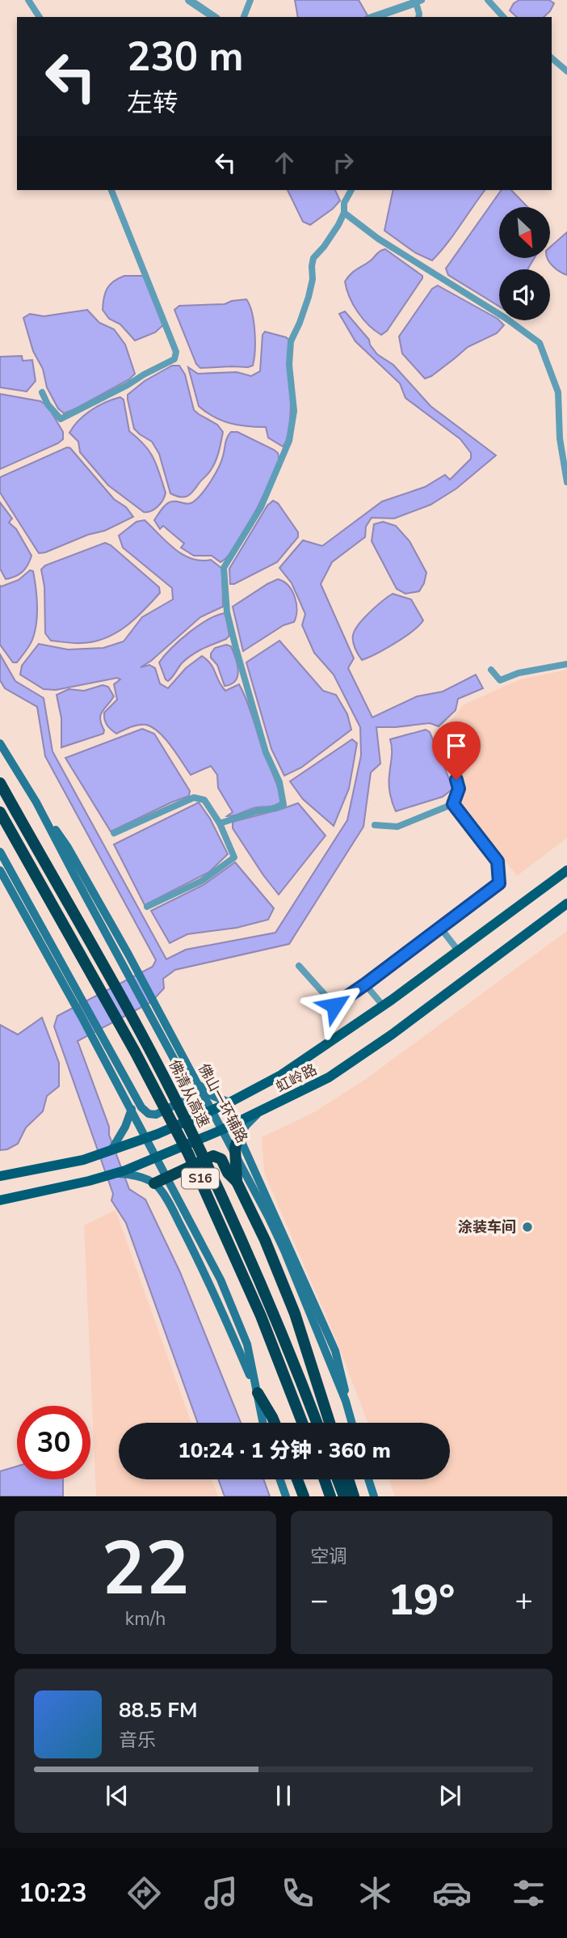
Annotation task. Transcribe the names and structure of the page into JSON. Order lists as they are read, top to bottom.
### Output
{
  "streets": {
    "highway": ["佛清从高速", "S16"],
    "main road": ["虹岭路", "佛山一环辅路"]
  },
  "places": ["涂装车间"],
  "north": "bottom right",
  "page": {
    "turn": ["230 m", "左转"],
    "limit": "30",
    "trip": "10:24 · 1 分钟 · 360 m",
    "tile": [
      ["22", "km/h"],
      "空调"
    ],
    "heat": ["−", "19°", "+"],
    "song": ["88.5 FM", "音乐"],
    "tabs": "10:23"
  }
}
